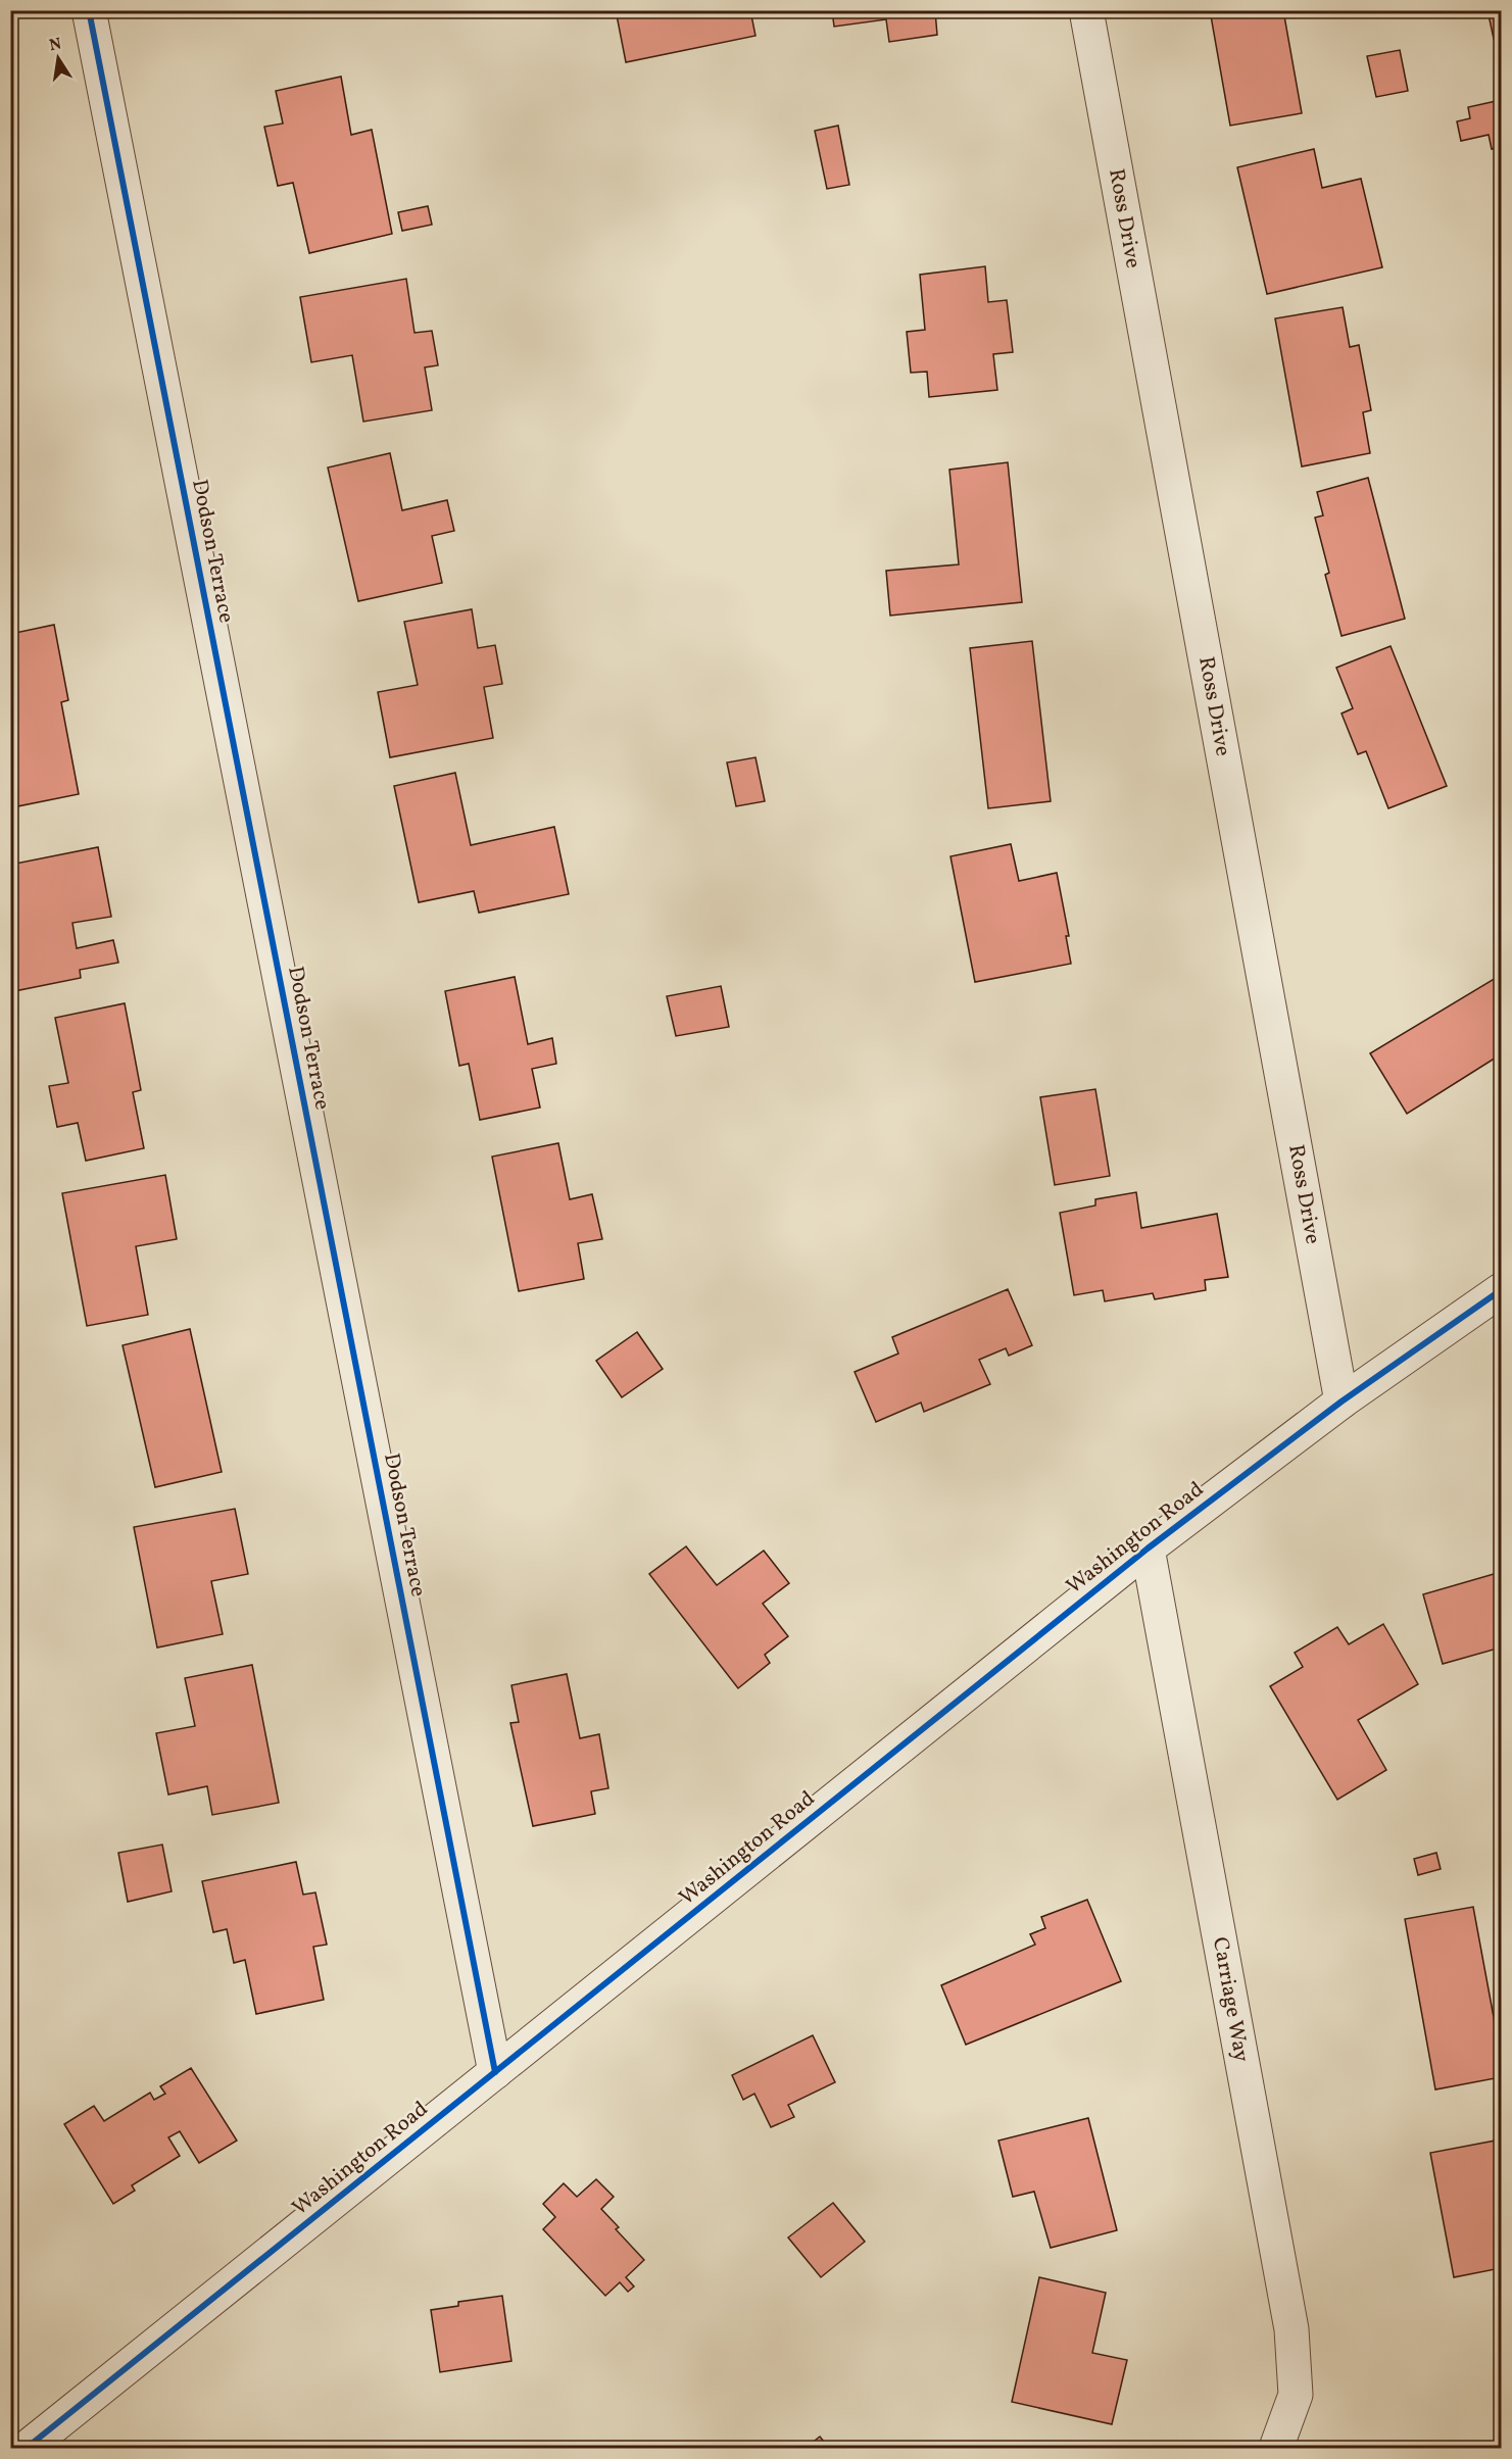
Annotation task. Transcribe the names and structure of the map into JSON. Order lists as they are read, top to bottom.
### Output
{
  "streets": {
    "street": [
      "Ross Drive",
      "Dodson Terrace",
      "Washington Road",
      "Carriage Way"
    ]
  },
  "crossings": [
    ["Ross Drive", "Washington Road"],
    ["Dodson Terrace", "Washington Road"],
    ["Washington Road", "Carriage Way"]
  ],
  "north": "top"
}
